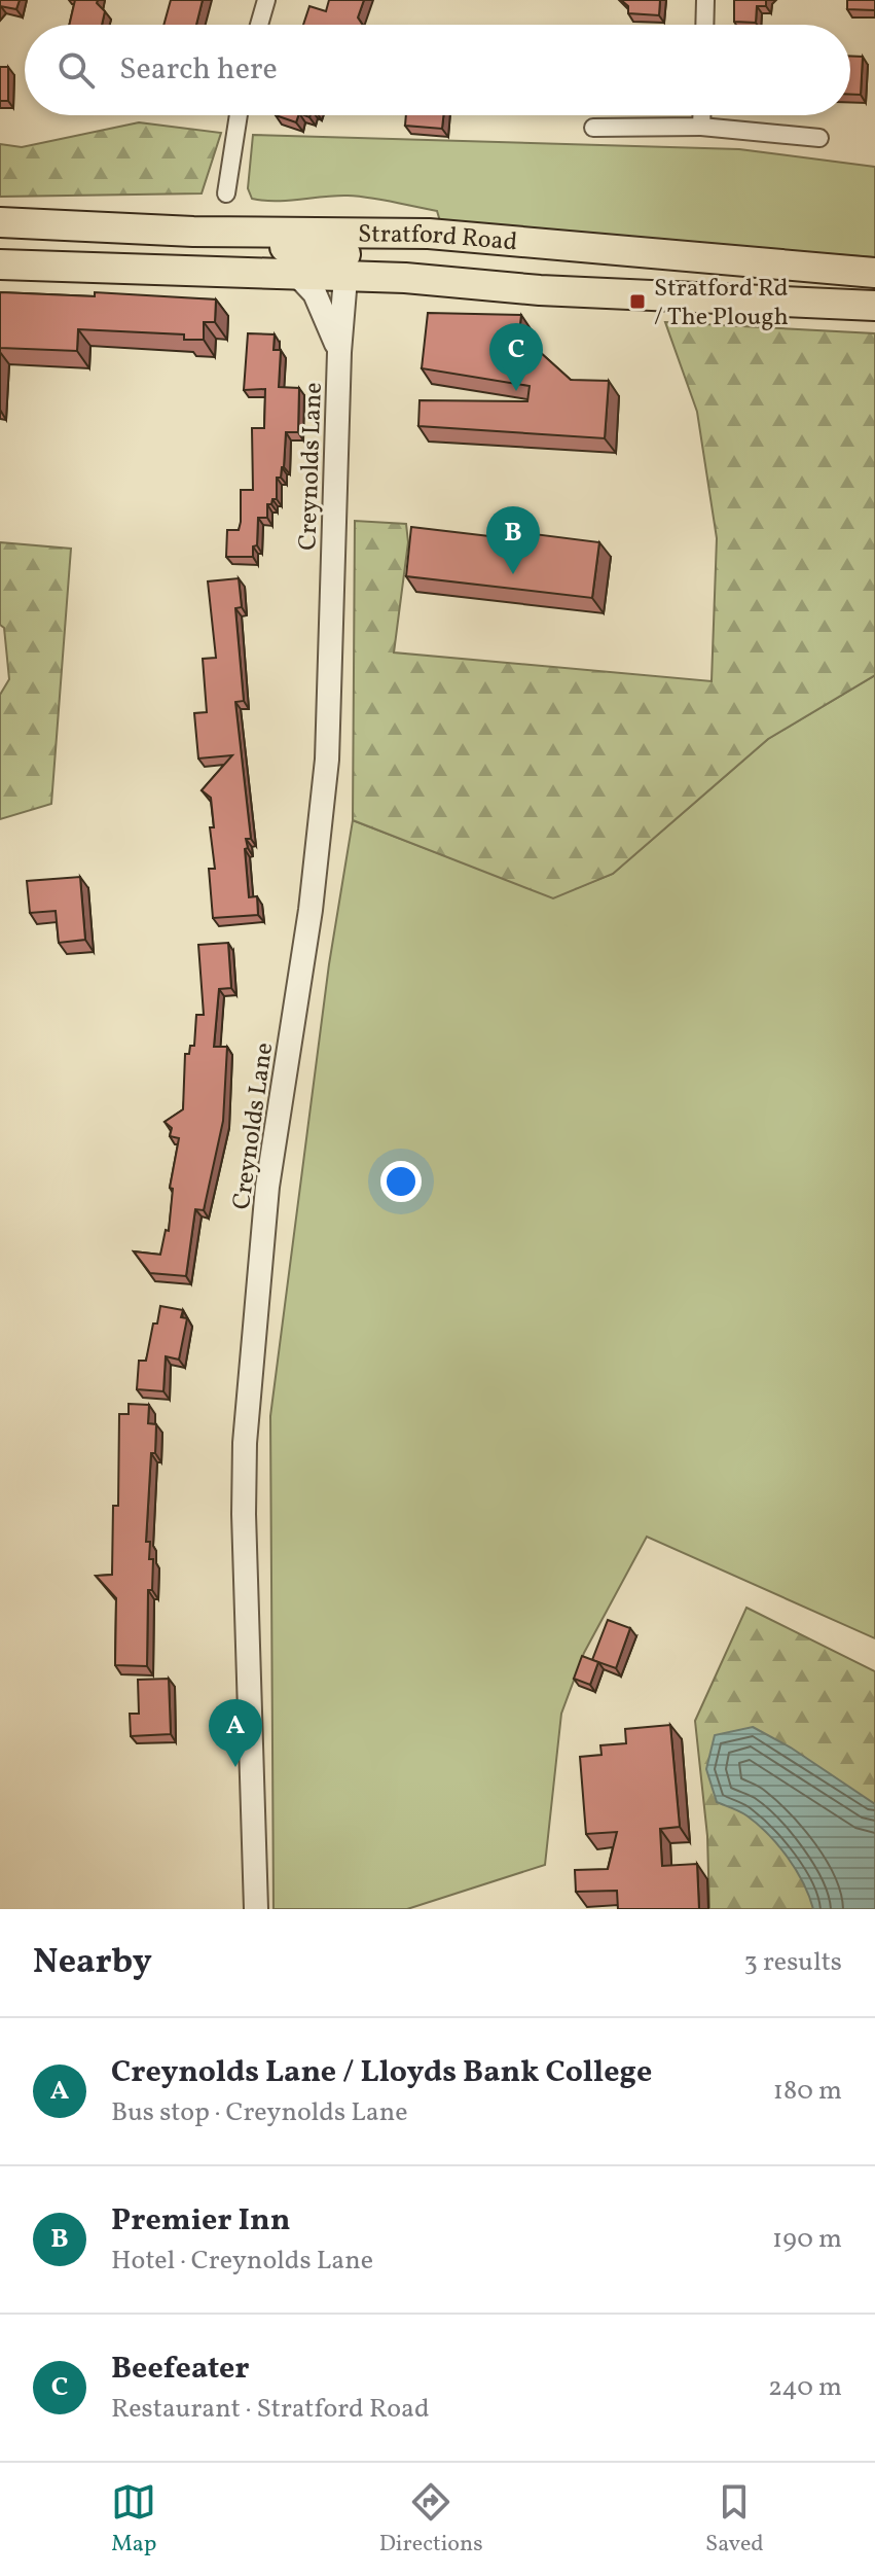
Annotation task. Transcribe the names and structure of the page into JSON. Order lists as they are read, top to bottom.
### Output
{
  "streets": {
    "highway": ["Stratford Road"],
    "street": ["Creynolds Lane"]
  },
  "crossings": [
    ["Stratford Road", "Creynolds Lane"]
  ],
  "places": {
    "transit": ["Stratford Rd / The Plough"]
  },
  "page": {
    "search": "Search here",
    "pins": ["C", "B", "A"],
    "heading": ["Nearby", "3 results"],
    "list": [
      {
        "mark": "A",
        "name": "Creynolds Lane / Lloyds Bank College",
        "note": "Bus stop · Creynolds Lane",
        "value": "180 m"
      },
      {
        "mark": "B",
        "name": "Premier Inn",
        "note": "Hotel · Creynolds Lane",
        "value": "190 m"
      },
      {
        "mark": "C",
        "name": "Beefeater",
        "note": "Restaurant · Stratford Road",
        "value": "240 m"
      }
    ],
    "nav": ["Map", "Directions", "Saved"]
  }
}
